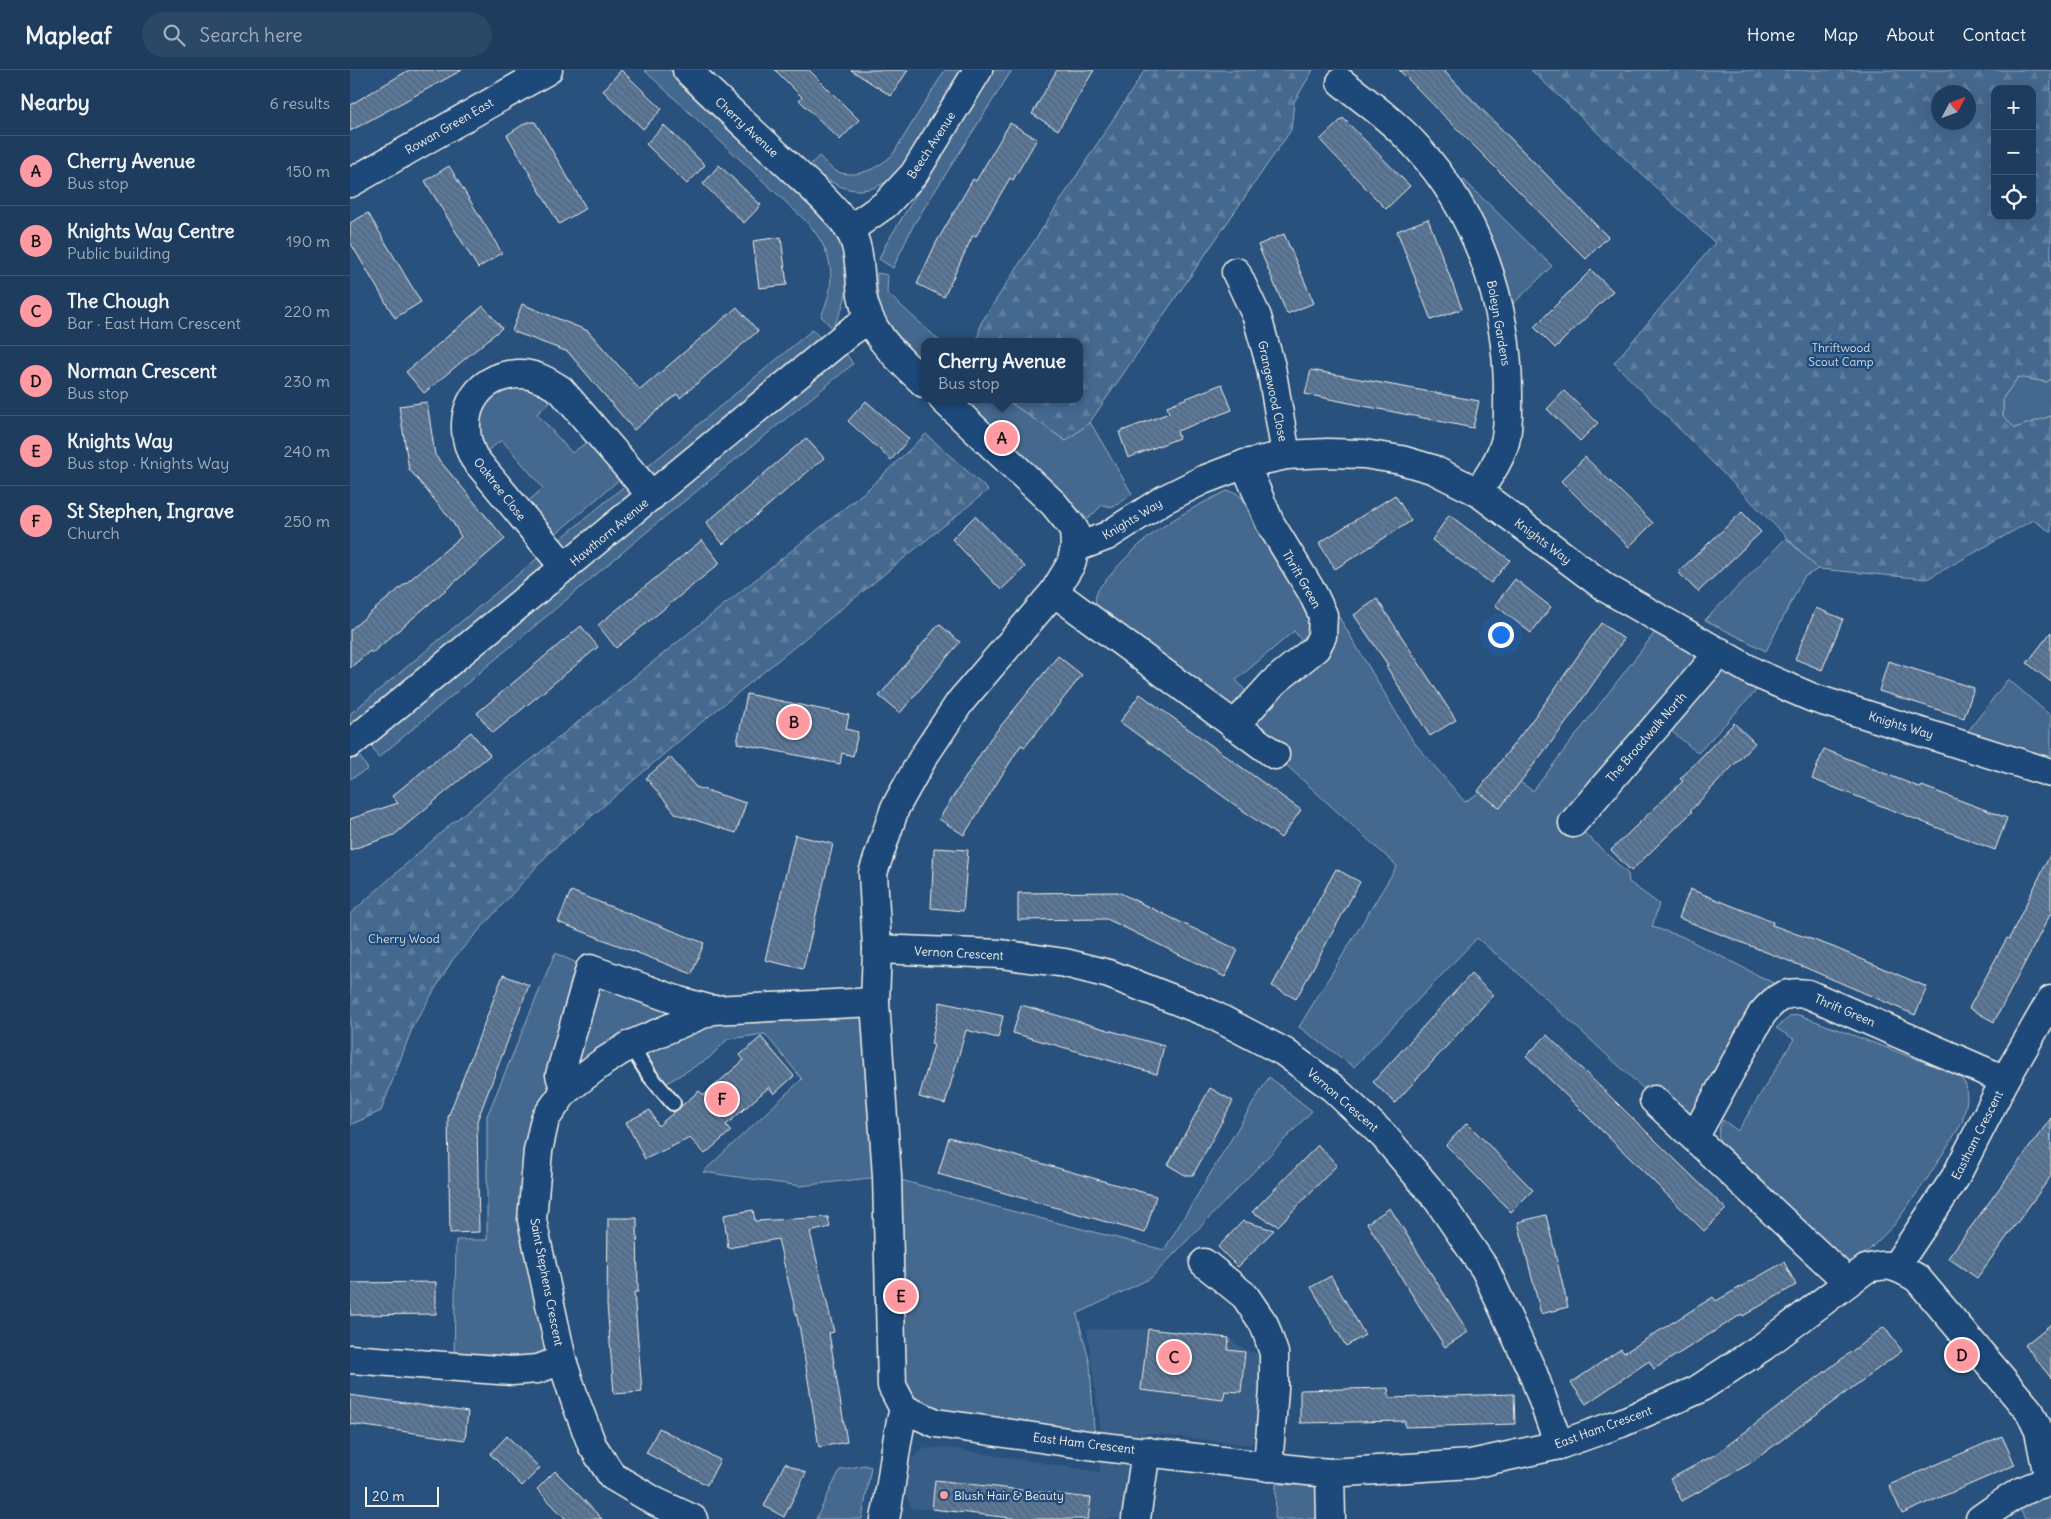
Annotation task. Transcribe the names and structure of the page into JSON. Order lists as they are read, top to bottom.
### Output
{
  "streets": {
    "street": [
      "Rowan Green East",
      "Cherry Avenue",
      "Beech Avenue",
      "Boleyn Gardens",
      "Grangewood Close",
      "Oaktree Close",
      "Knights Way",
      "Hawthorn Avenue",
      "Thrift Green",
      "The Broadwalk North",
      "Vernon Crescent",
      "Eastham Crescent",
      "Saint Stephens Crescent",
      "East Ham Crescent"
    ]
  },
  "crossings": [
    ["Cherry Avenue", "Beech Avenue"],
    ["Cherry Avenue", "Hawthorn Avenue"],
    ["Boleyn Gardens", "Knights Way"],
    ["Grangewood Close", "Knights Way"],
    ["Oaktree Close", "Hawthorn Avenue"],
    ["Knights Way", "Thrift Green"],
    ["Knights Way", "The Broadwalk North"],
    ["Thrift Green", "Eastham Crescent"],
    ["Vernon Crescent", "East Ham Crescent"],
    ["Eastham Crescent", "East Ham Crescent"]
  ],
  "parks": ["Thriftwood Scout Camp", "Cherry Wood"],
  "places": ["Blush Hair & Beauty"],
  "scale_bar": "20 m",
  "north": "top right",
  "page": {
    "header": "Mapleaf",
    "search": "Search here",
    "nav": [
      "Home",
      "Map",
      "About",
      "Contact"
    ],
    "heading": ["Nearby", "6 results"],
    "map_buttons": ["+", "−"],
    "list": [
      {
        "mark": "A",
        "name": "Cherry Avenue",
        "note": "Bus stop",
        "value": "150 m"
      },
      {
        "mark": "B",
        "name": "Knights Way Centre",
        "note": "Public building",
        "value": "190 m"
      },
      {
        "mark": "C",
        "name": "The Chough",
        "note": "Bar · East Ham Crescent",
        "value": "220 m"
      },
      {
        "mark": "D",
        "name": "Norman Crescent",
        "note": "Bus stop",
        "value": "230 m"
      },
      {
        "mark": "E",
        "name": "Knights Way",
        "note": "Bus stop · Knights Way",
        "value": "240 m"
      },
      {
        "mark": "F",
        "name": "St Stephen, Ingrave",
        "note": "Church",
        "value": "250 m"
      }
    ],
    "popup": ["Cherry Avenue", "Bus stop"],
    "pins": [
      "A",
      "B",
      "F",
      "E",
      "D",
      "C"
    ],
    "scale": "20 m"
  }
}
